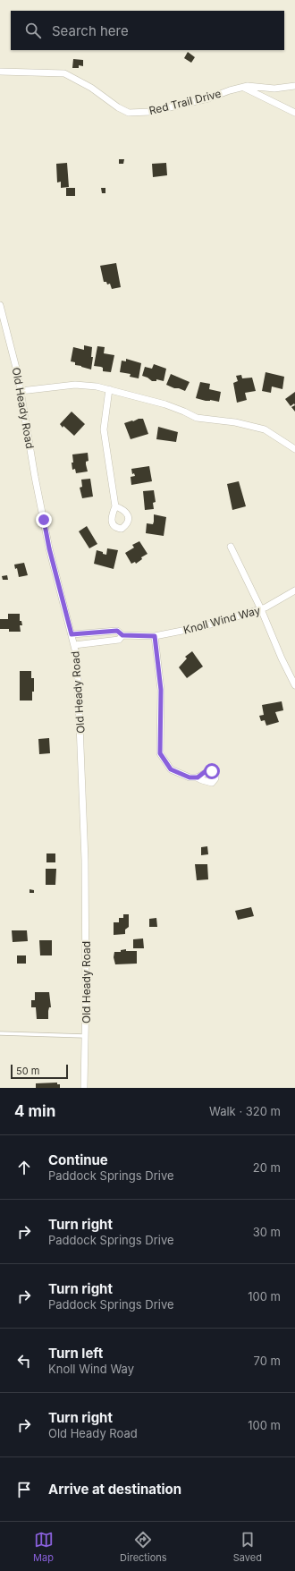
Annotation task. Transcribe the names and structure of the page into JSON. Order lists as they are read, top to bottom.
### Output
{
  "streets": {
    "street": ["Red Trail Drive", "Old Heady Road", "Knoll Wind Way"]
  },
  "crossings": [
    ["Old Heady Road", "Knoll Wind Way"]
  ],
  "scale_bar": "50 m",
  "page": {
    "search": "Search here",
    "scale": "50 m",
    "heading": ["4 min", "Walk · 320 m"],
    "list": [
      ["Continue", "Paddock Springs Drive", "20 m"],
      ["Turn right", "Paddock Springs Drive", "30 m"],
      ["Turn right", "Paddock Springs Drive", "100 m"],
      ["Turn left", "Knoll Wind Way", "70 m"],
      ["Turn right", "Old Heady Road", "100 m"],
      "Arrive at destination"
    ],
    "nav": ["Map", "Directions", "Saved"]
  }
}
